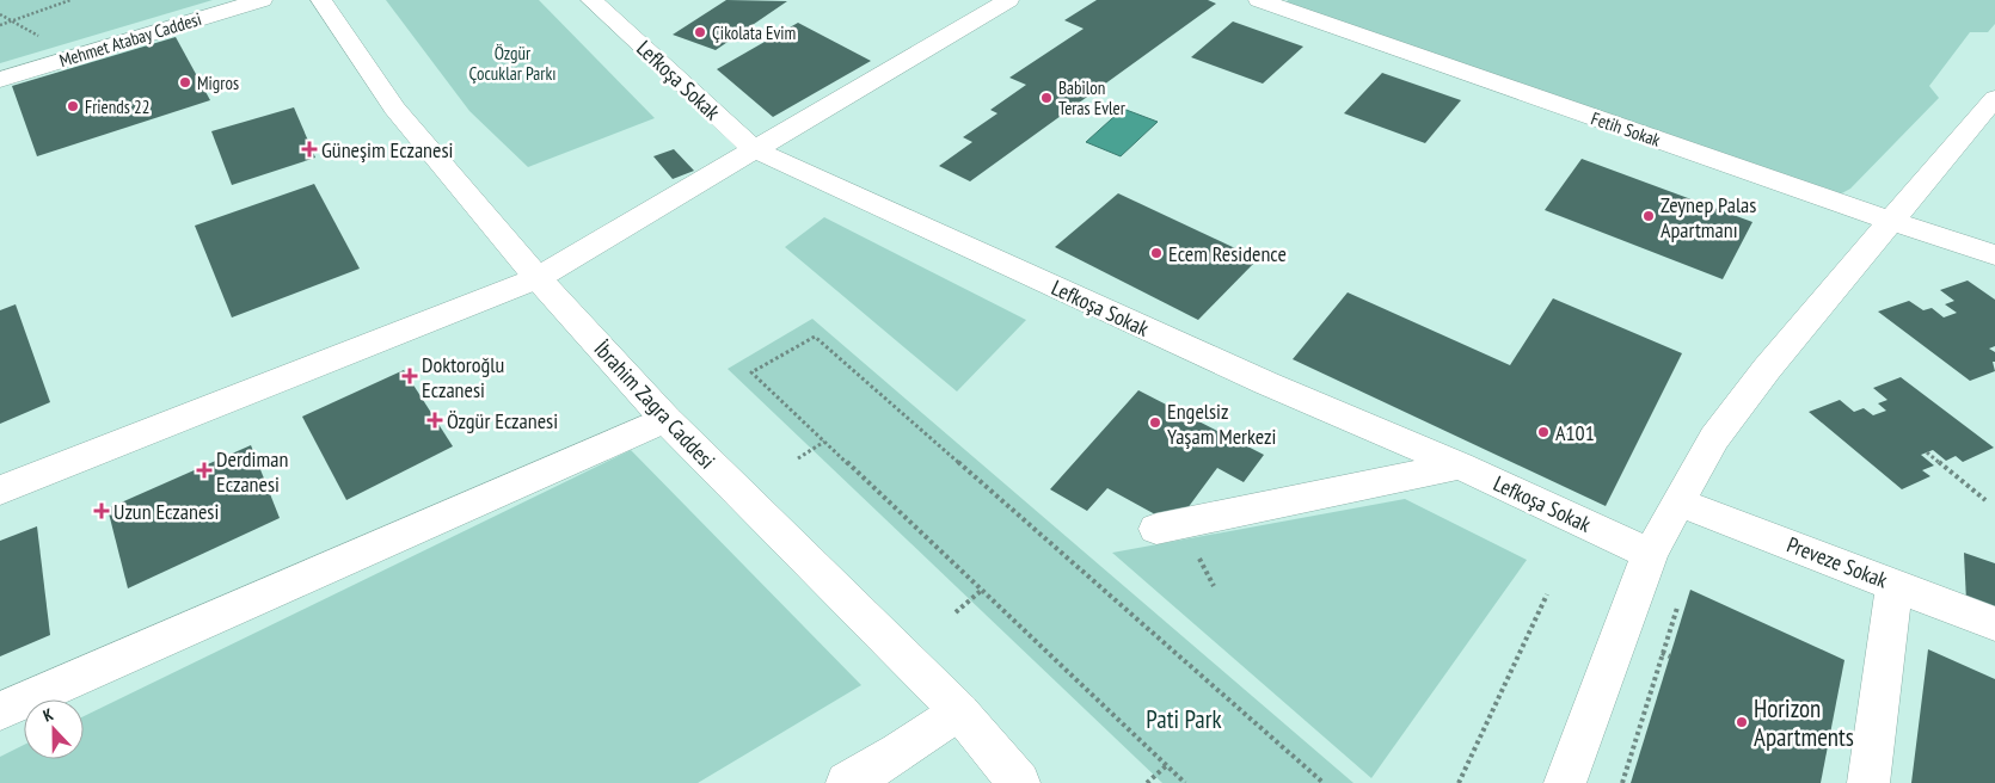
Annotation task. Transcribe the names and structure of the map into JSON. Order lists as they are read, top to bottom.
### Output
{
  "streets": {
    "street": [
      "Mehmet Atabay Caddesi",
      "Lefkoşa Sokak",
      "Fetih Sokak",
      "İbrahim Zagra Caddesi",
      "Preveze Sokak"
    ]
  },
  "parks": ["Özgür Çocuklar Parkı", "Pati Park"],
  "places": {
    "other": [
      "Çikolata Evim",
      "Migros",
      "Babilon Teras Evler",
      "Friends 22",
      "Zeynep Palas Apartmanı",
      "Ecem Residence",
      "Engelsiz Yaşam Merkezi",
      "A101",
      "Horizon Apartments"
    ],
    "health": [
      "Güneşim Eczanesi",
      "Doktoroğlu Eczanesi",
      "Özgür Eczanesi",
      "Derdiman Eczanesi",
      "Uzun Eczanesi"
    ]
  },
  "north": "top"
}
